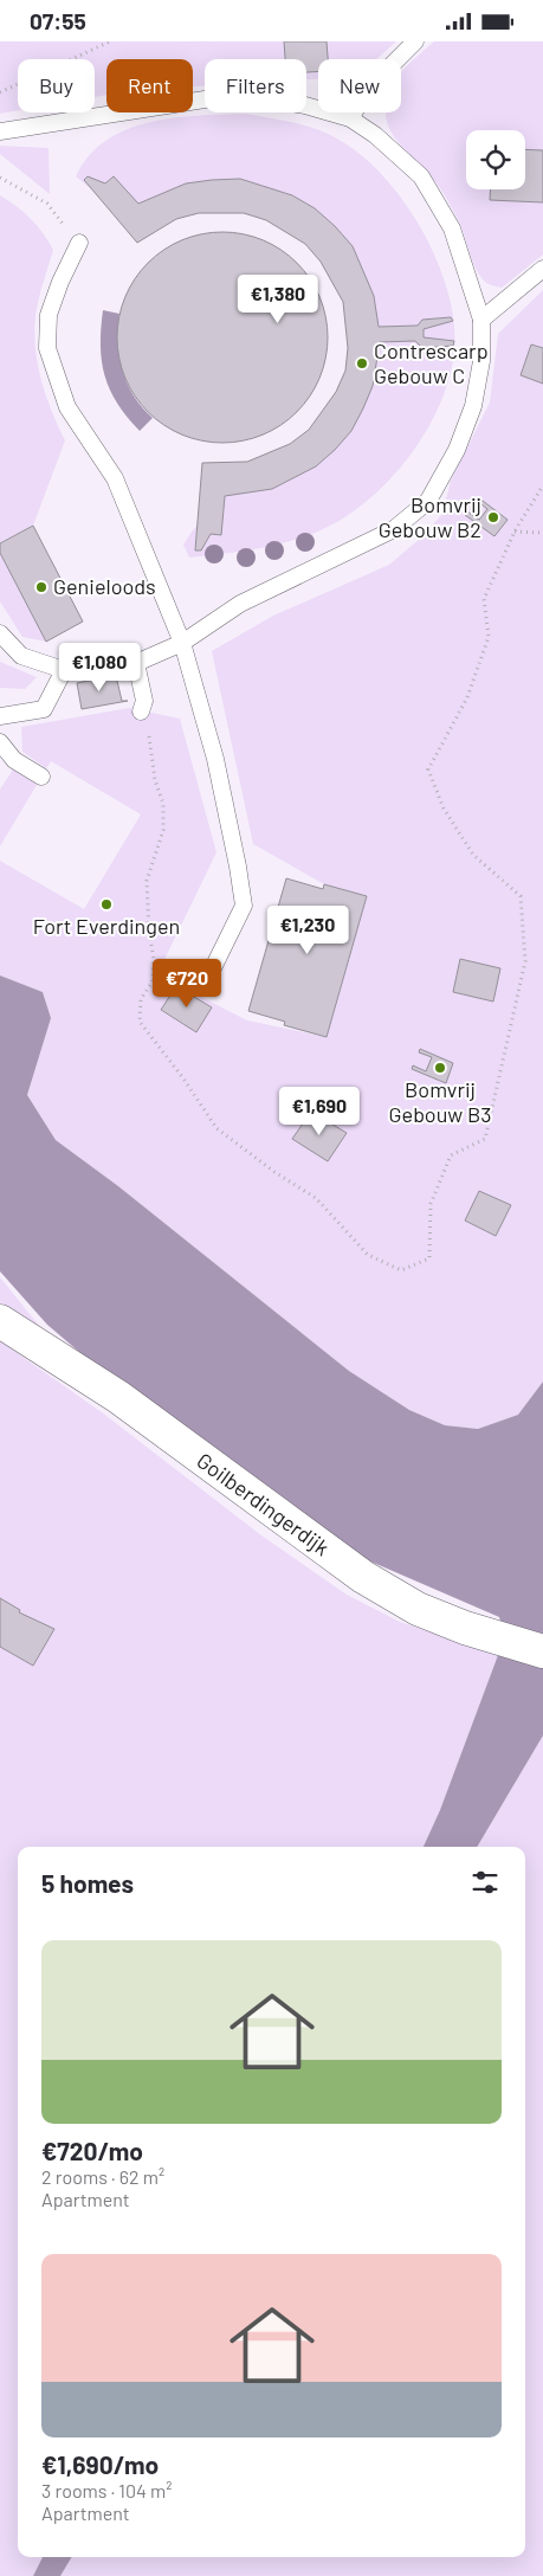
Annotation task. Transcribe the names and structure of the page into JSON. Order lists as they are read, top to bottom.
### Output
{
  "streets": {
    "street": ["Goilberdingerdijk"]
  },
  "places": [
    "Contrescarp Gebouw C",
    "Bomvrij Gebouw B2",
    "Genieloods",
    "Fort Everdingen",
    "Bomvrij Gebouw B3"
  ],
  "page": {
    "status": "07:55",
    "chip": [
      "Buy",
      "Rent",
      "Filters",
      "New"
    ],
    "price": [
      "€1,380",
      "€1,080",
      "€1,230",
      "€720",
      "€1,690"
    ],
    "heading": "5 homes",
    "list": [
      {
        "name": "€720/mo",
        "note": "2 rooms · 62 m² · Apartment"
      },
      {
        "name": "€1,690/mo",
        "note": "3 rooms · 104 m² · Apartment"
      }
    ]
  }
}
